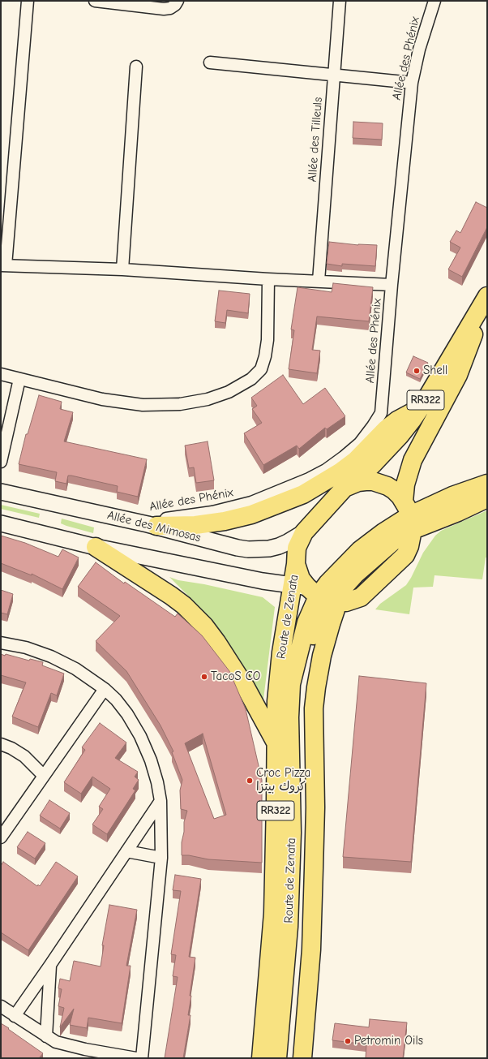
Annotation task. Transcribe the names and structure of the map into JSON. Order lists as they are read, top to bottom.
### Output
{
  "streets": {
    "main road": ["RR322", "Allée des Mimosas", "Route de Zenata"],
    "street": ["Allée des Phénix", "Allée des Tilleuls"]
  },
  "crossings": [
    ["Allée des Phénix", "Allée des Mimosas"],
    ["RR322", "Allée des Mimosas"],
    ["RR322", "Route de Zenata"],
    ["Allée des Mimosas", "Route de Zenata"]
  ],
  "places": [
    "Shell",
    "TacoS CO",
    "Croc Pizza كروك بيتزا",
    "Petromin Oils"
  ]
}
